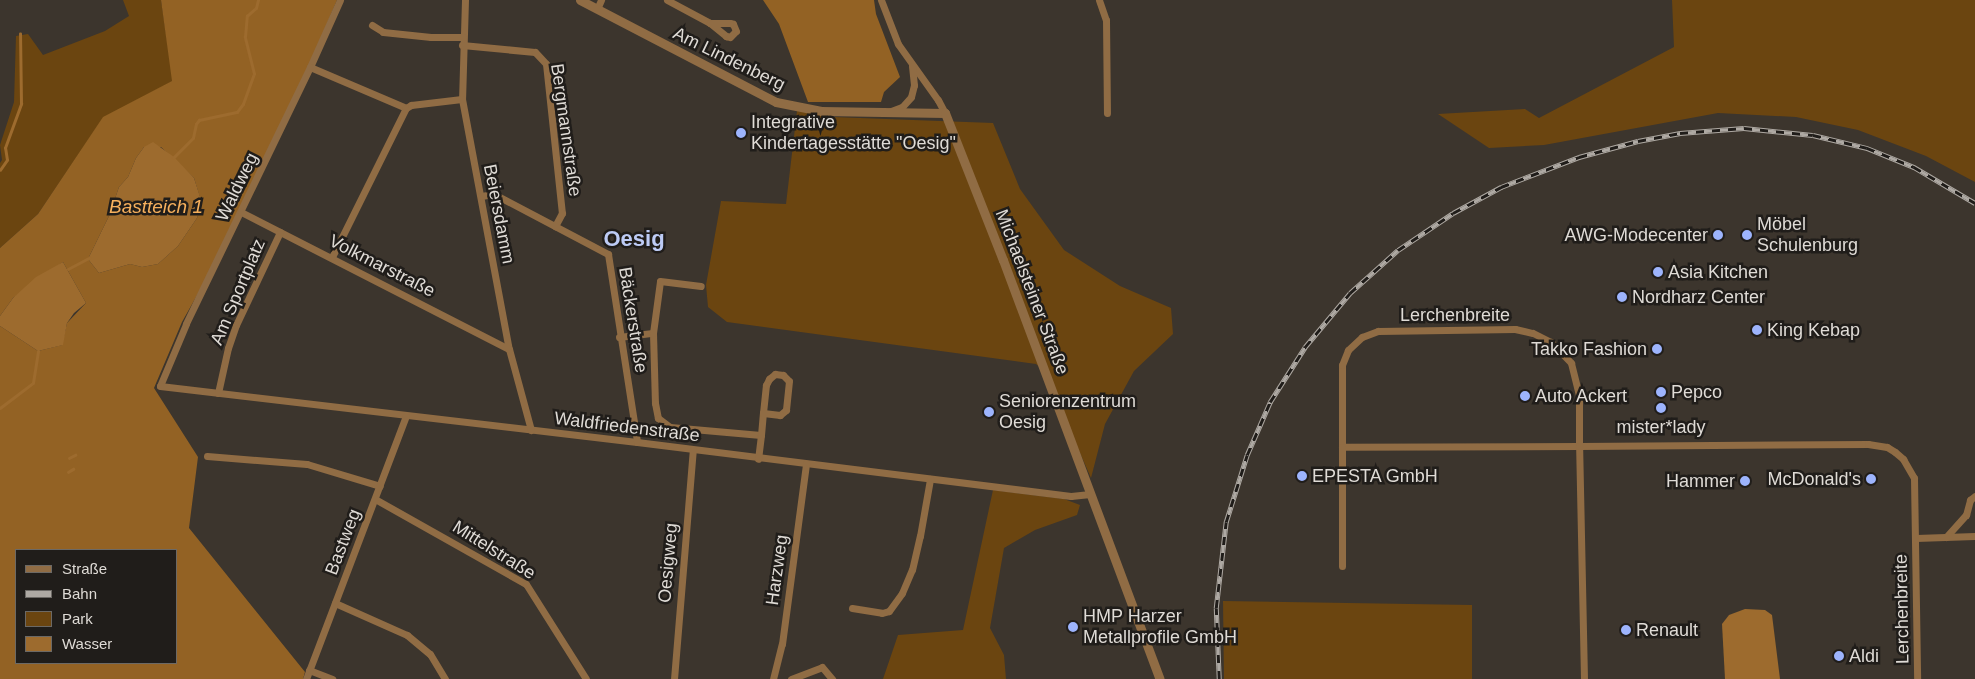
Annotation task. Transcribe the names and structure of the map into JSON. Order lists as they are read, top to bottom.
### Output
{
  "streets": {
    "street": [
      "Am Lindenberg",
      "Bergmannstraße",
      "Waldweg",
      "Beiersdamm",
      "Volkmarstraße",
      "Am Sportplatz",
      "Michaelsteiner Straße",
      "Lerchenbreite",
      "Bäckerstraße",
      "Waldfriedenstraße",
      "Bastweg",
      "Mittelstraße",
      "Oesigweg",
      "Harzweg"
    ]
  },
  "crossings": [
    ["Am Lindenberg", "Michaelsteiner Straße"],
    ["Bergmannstraße", "Beiersdamm"],
    ["Bergmannstraße", "Bäckerstraße"],
    ["Waldweg", "Volkmarstraße"],
    ["Waldweg", "Waldfriedenstraße"],
    ["Beiersdamm", "Volkmarstraße"],
    ["Beiersdamm", "Bäckerstraße"],
    ["Beiersdamm", "Waldfriedenstraße"],
    ["Volkmarstraße", "Am Sportplatz"],
    ["Am Sportplatz", "Waldfriedenstraße"],
    ["Michaelsteiner Straße", "Waldfriedenstraße"],
    ["Bäckerstraße", "Waldfriedenstraße"],
    ["Waldfriedenstraße", "Bastweg"],
    ["Waldfriedenstraße", "Oesigweg"],
    ["Waldfriedenstraße", "Harzweg"],
    ["Bastweg", "Mittelstraße"]
  ],
  "districts": ["Oesig"],
  "water": ["Bastteich 1"],
  "places": [
    "Integrative Kindertagesstätte \"Oesig\"",
    "AWG-Modecenter",
    "Möbel Schulenburg",
    "Asia Kitchen",
    "Nordharz Center",
    "King Kebap",
    "Takko Fashion",
    "Pepco",
    "Auto Ackert",
    "mister*lady",
    "Seniorenzentrum Oesig",
    "EPESTA GmbH",
    "McDonald's",
    "Hammer",
    "HMP Harzer Metallprofile GmbH",
    "Renault",
    "Aldi"
  ],
  "legend": [
    "Straße",
    "Bahn",
    "Park",
    "Wasser"
  ]
}
